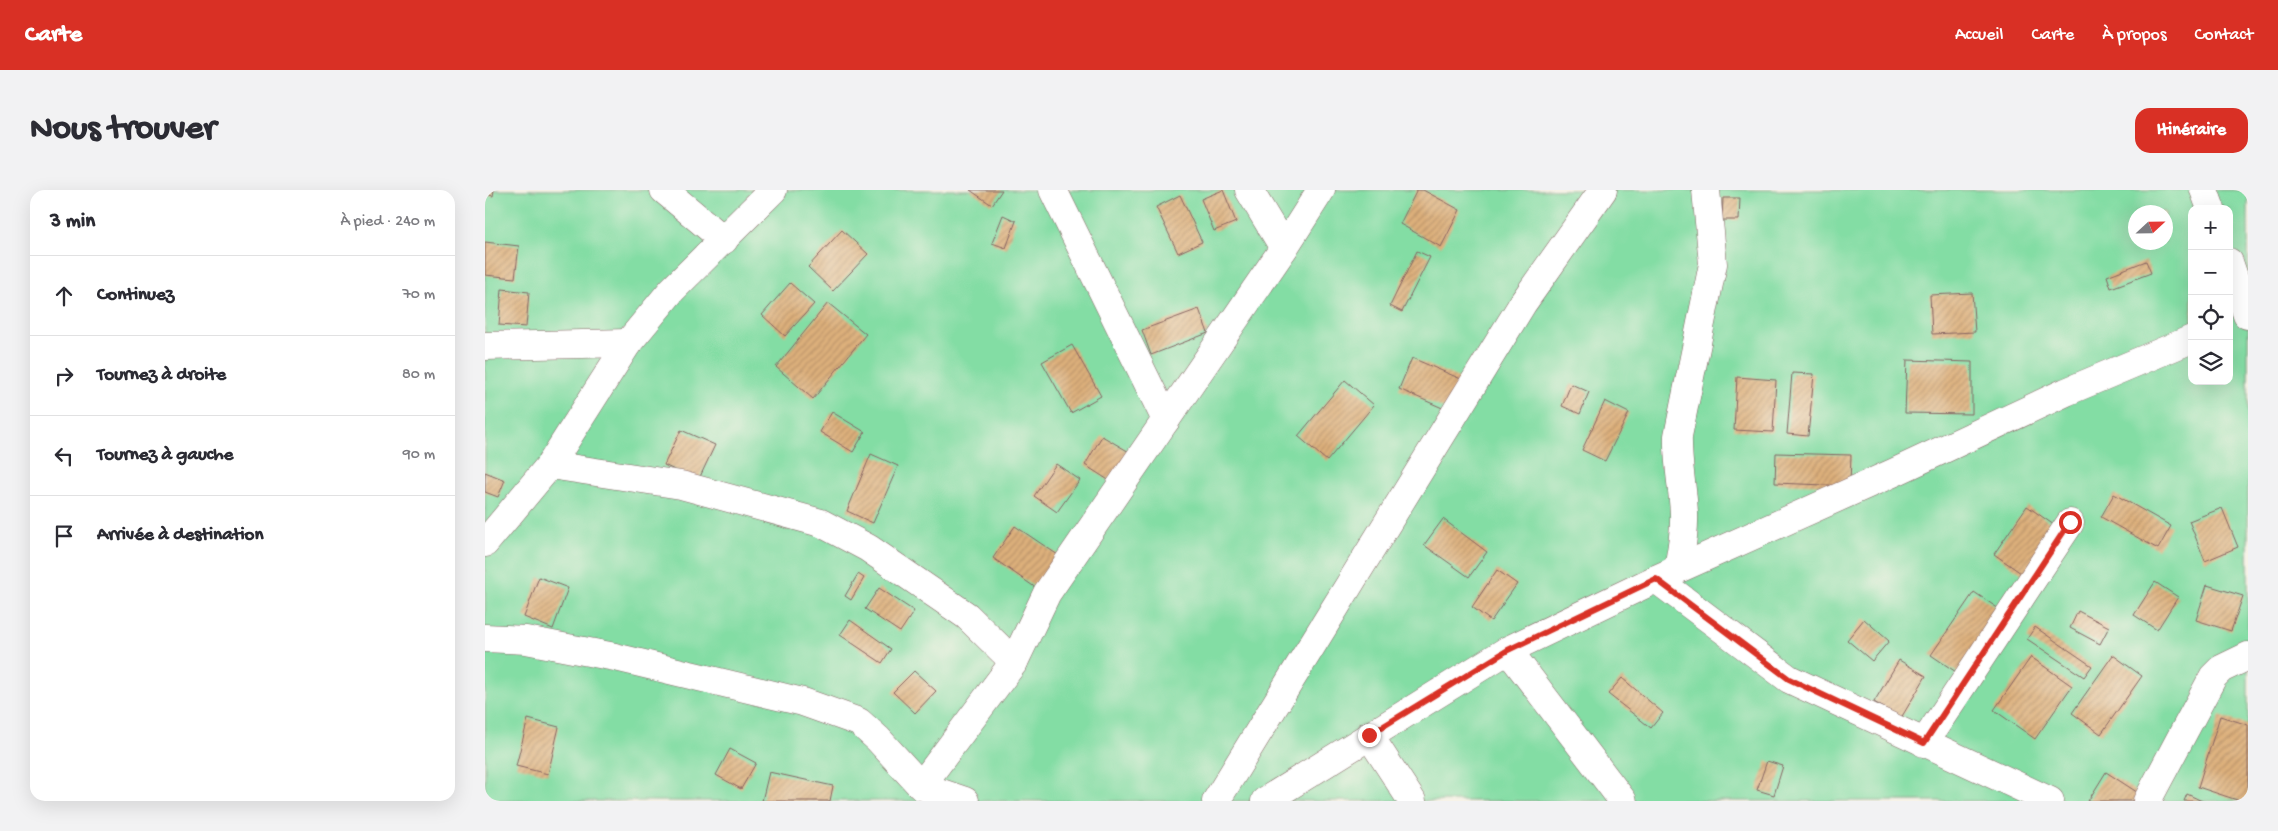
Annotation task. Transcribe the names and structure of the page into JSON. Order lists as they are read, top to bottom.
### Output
{
  "north": "right",
  "page": {
    "header": "Carte",
    "nav": [
      "Accueil",
      "Carte",
      "À propos",
      "Contact"
    ],
    "buttons": "Itinéraire",
    "title": "Nous trouver",
    "heading": ["3 min", "À pied · 240 m"],
    "map_buttons": ["+", "−"],
    "list": [
      ["Continuez", "70 m"],
      ["Tournez à droite", "80 m"],
      ["Tournez à gauche", "90 m"],
      "Arrivée à destination"
    ]
  }
}
